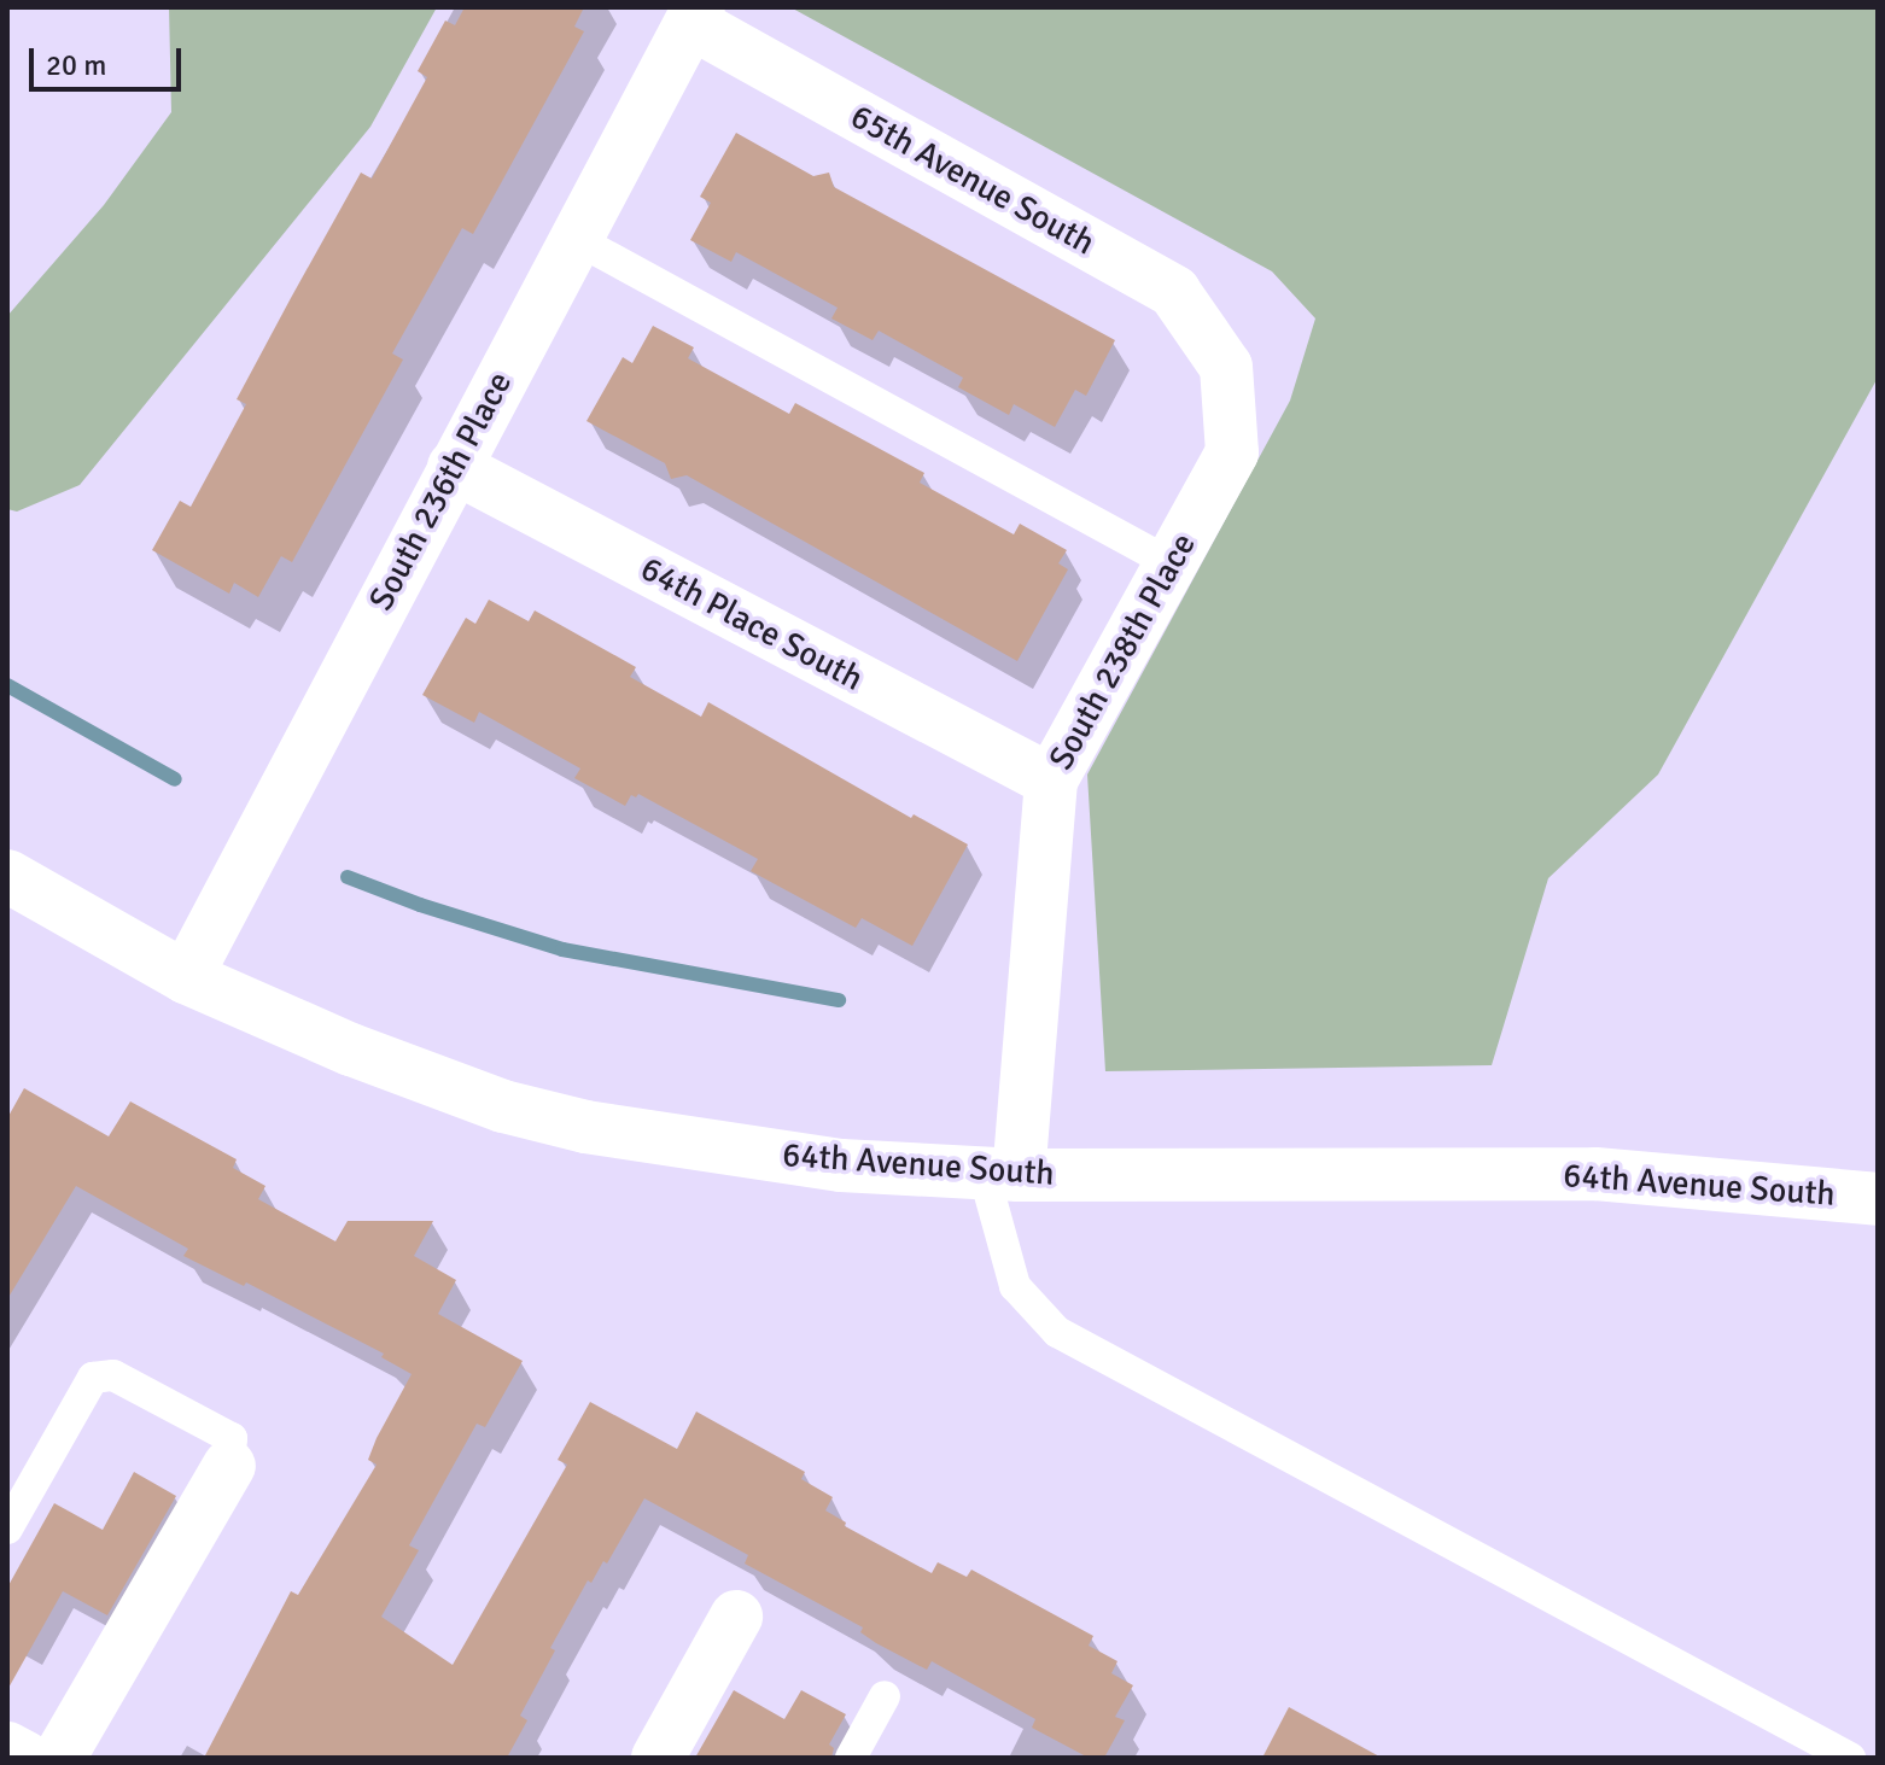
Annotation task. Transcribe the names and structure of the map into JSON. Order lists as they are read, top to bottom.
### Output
{
  "streets": {
    "street": [
      "65th Avenue South",
      "South 236th Place",
      "64th Place South",
      "South 238th Place",
      "64th Avenue South"
    ]
  },
  "crossings": [
    ["65th Avenue South", "South 236th Place"],
    ["65th Avenue South", "South 238th Place"],
    ["South 236th Place", "64th Place South"],
    ["South 236th Place", "64th Avenue South"],
    ["64th Place South", "South 238th Place"],
    ["South 238th Place", "64th Avenue South"]
  ],
  "scale_bar": "20 m"
}
